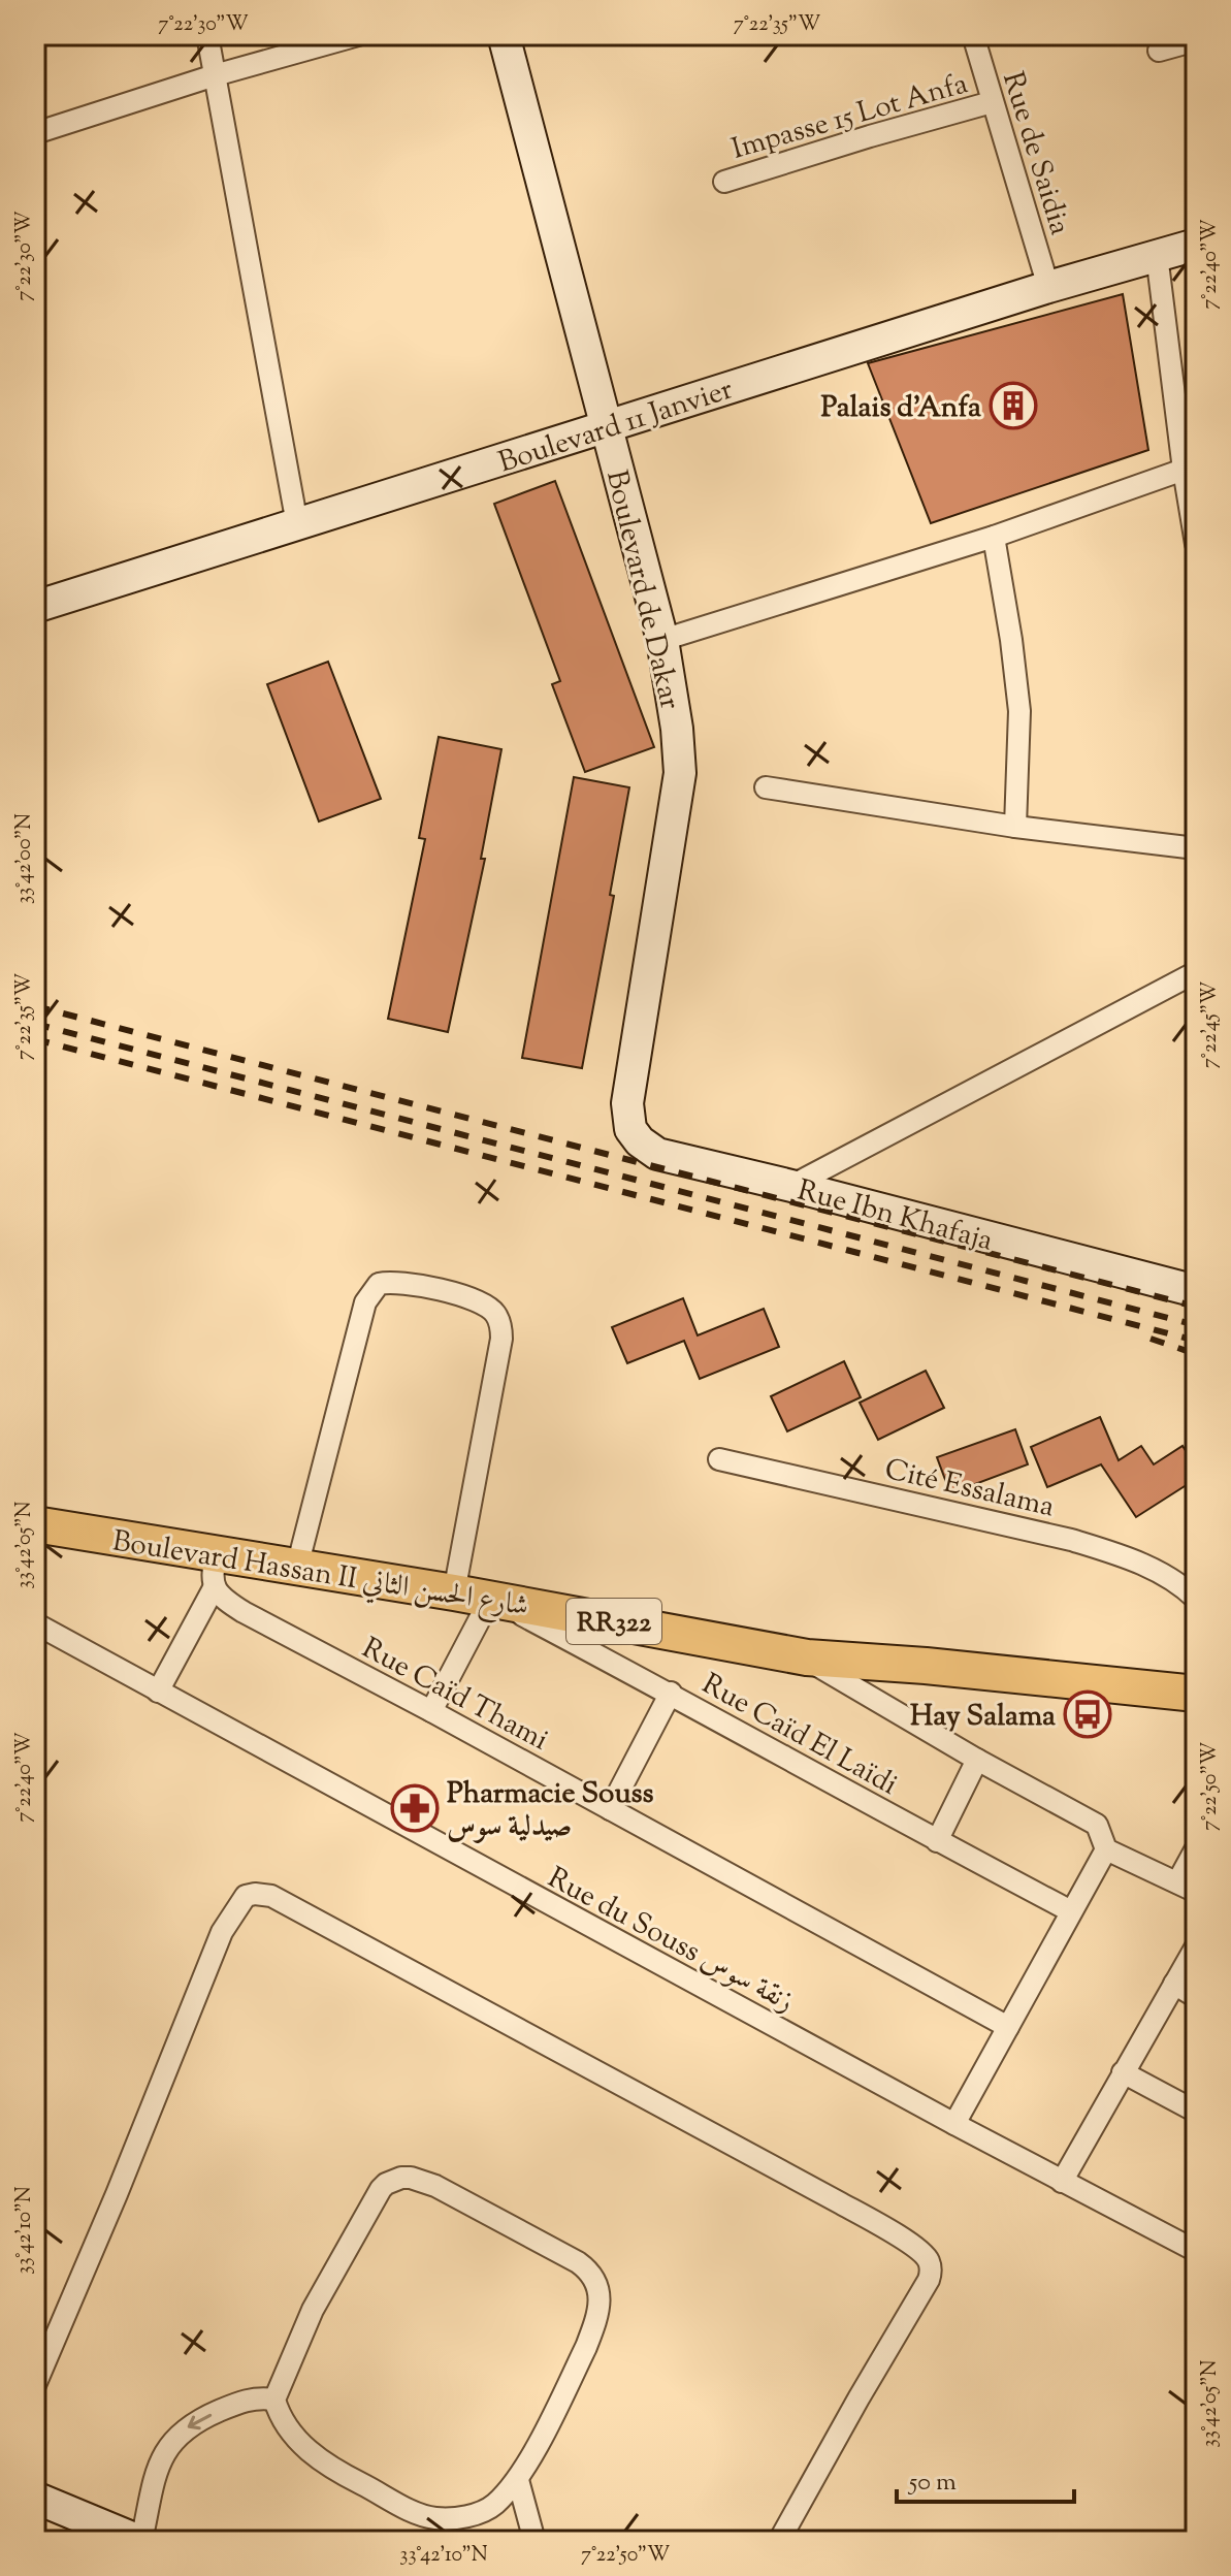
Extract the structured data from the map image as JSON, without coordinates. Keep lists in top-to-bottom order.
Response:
{
  "streets": {
    "main road": ["Boulevard Hassan II شارع الحسن الثاني", "RR322"],
    "street": [
      "Impasse 15 Lot Anfa",
      "Rue de Saidia",
      "Boulevard 11 Janvier",
      "Boulevard de Dakar",
      "Rue Ibn Khafaja",
      "Cité Essalama",
      "Rue Caïd Thami",
      "Rue Caïd El Laïdi",
      "Rue du Souss زنقة سوس"
    ]
  },
  "crossings": [
    ["Impasse 15 Lot Anfa", "Rue de Saidia"],
    ["Rue de Saidia", "Boulevard 11 Janvier"],
    ["Boulevard 11 Janvier", "Boulevard de Dakar"],
    ["Boulevard de Dakar", "Rue Ibn Khafaja"],
    ["Boulevard Hassan II شارع الحسن الثاني", "Rue Caïd Thami"],
    ["Boulevard Hassan II شارع الحسن الثاني", "Rue Caïd El Laïdi"]
  ],
  "places": {
    "building": ["Palais d'Anfa"],
    "bus stop": ["Hay Salama"],
    "pharmacy": ["Pharmacie Souss صيدلية سوس"]
  },
  "scale_bar": "50 m",
  "coordinates": [
    "7°22'30\"W",
    "7°22'35\"W",
    "7°22'40\"W",
    "33°42'00\"N",
    "7°22'45\"W",
    "33°42'05\"N",
    "7°22'50\"W",
    "33°42'10\"N"
  ]
}
